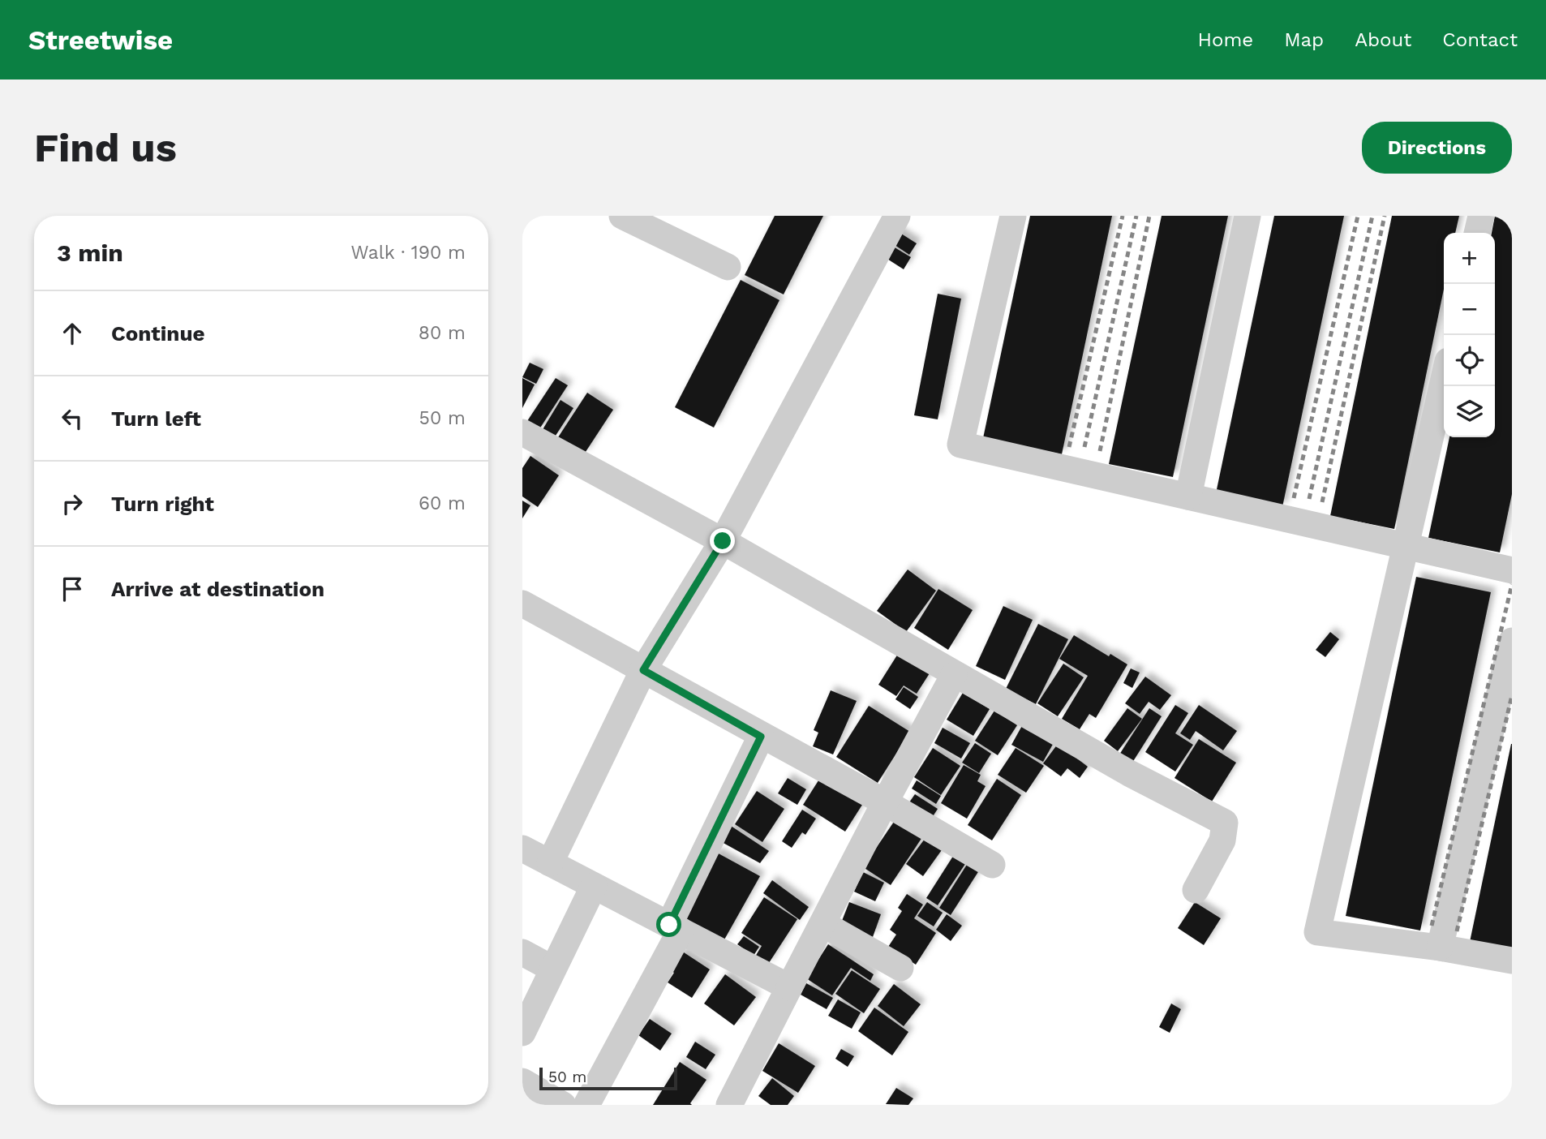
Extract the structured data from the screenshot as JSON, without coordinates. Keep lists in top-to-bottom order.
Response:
{
  "scale_bar": "50 m",
  "page": {
    "header": "Streetwise",
    "nav": [
      "Home",
      "Map",
      "About",
      "Contact"
    ],
    "buttons": "Directions",
    "title": "Find us",
    "heading": ["3 min", "Walk · 190 m"],
    "map_buttons": ["+", "−"],
    "list": [
      ["Continue", "80 m"],
      ["Turn left", "50 m"],
      ["Turn right", "60 m"],
      "Arrive at destination"
    ],
    "scale": "50 m"
  }
}
